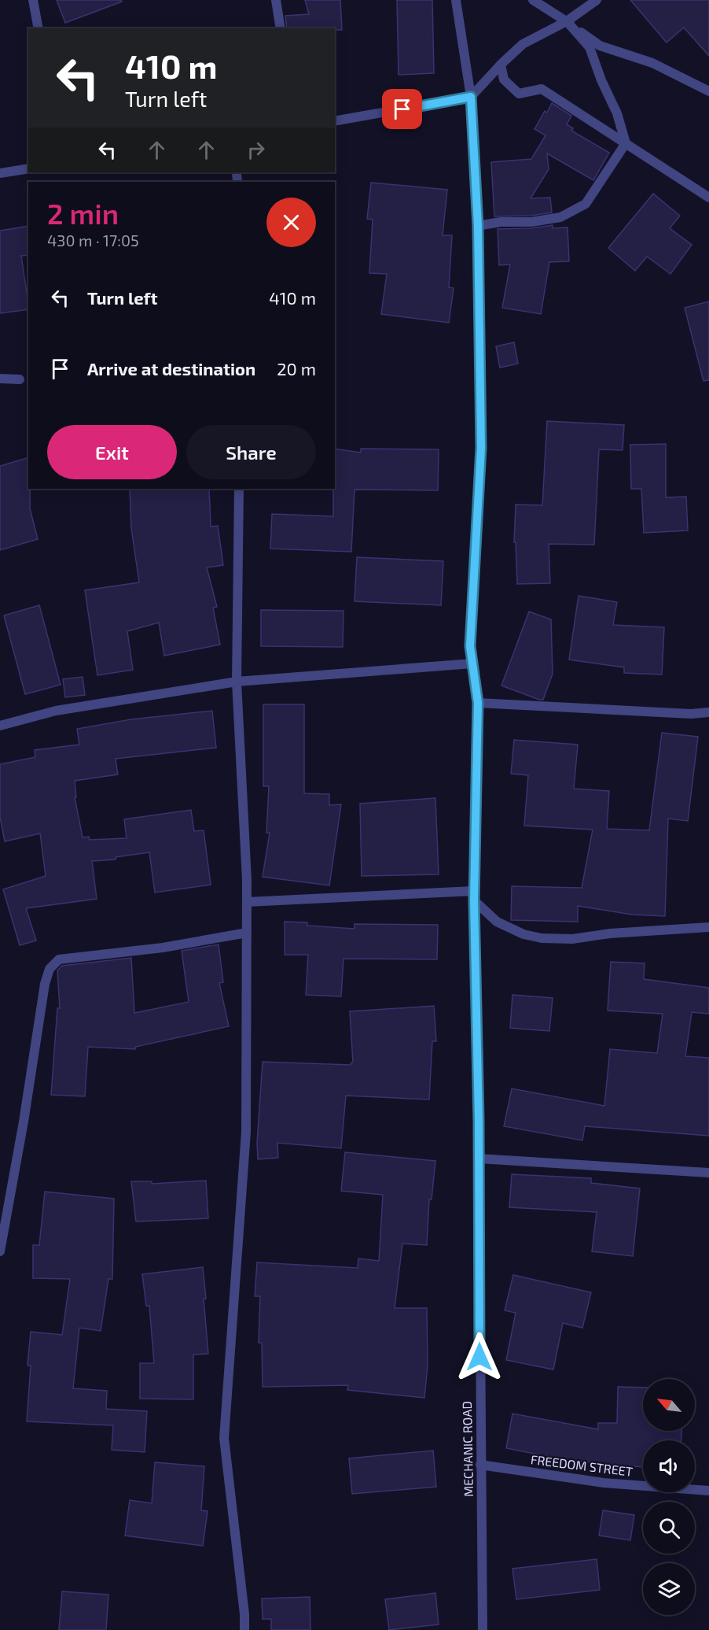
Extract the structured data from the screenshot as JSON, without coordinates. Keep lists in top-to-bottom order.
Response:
{
  "streets": {
    "street": ["MECHANIC ROAD", "FREEDOM STREET"]
  },
  "crossings": [
    ["MECHANIC ROAD", "FREEDOM STREET"]
  ],
  "north": "top left",
  "page": {
    "turn": ["410 m", "Turn left"],
    "heading": ["2 min", "430 m · 17:05"],
    "list": [
      {
        "name": "Turn left",
        "value": "410 m"
      },
      {
        "name": "Arrive at destination",
        "value": "20 m"
      }
    ],
    "buttons": ["Exit", "Share"]
  }
}
